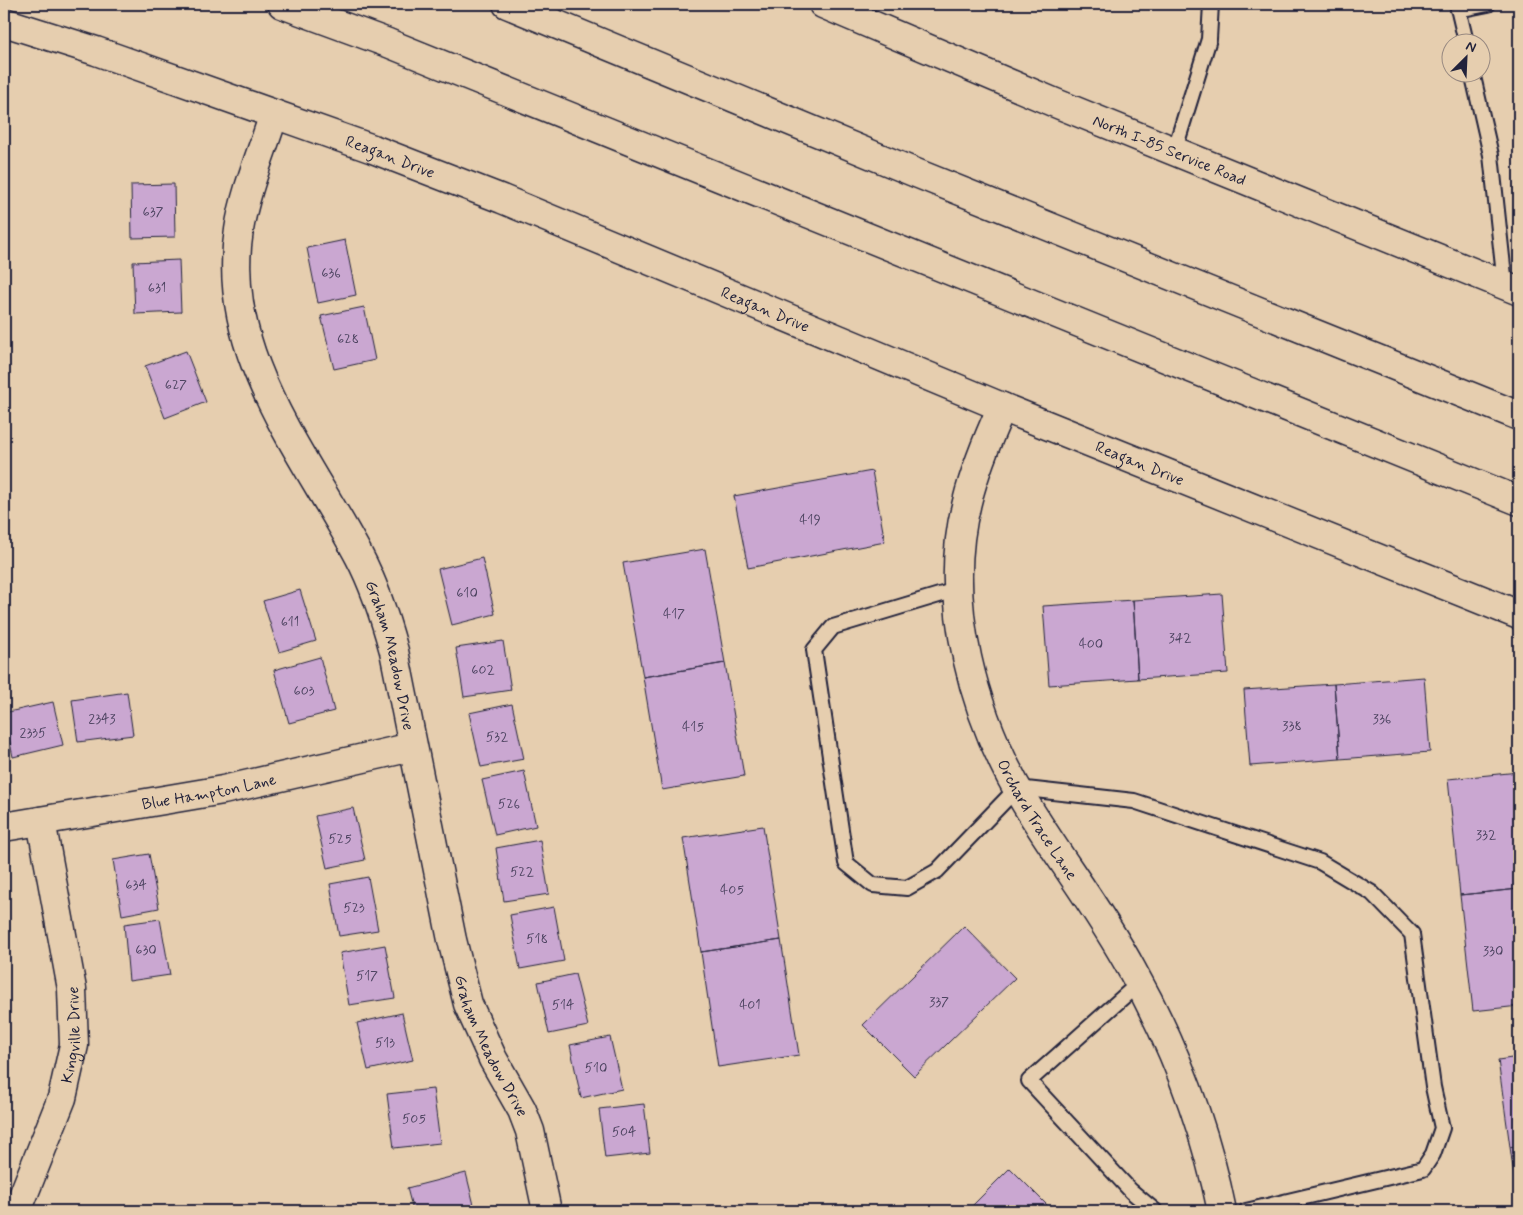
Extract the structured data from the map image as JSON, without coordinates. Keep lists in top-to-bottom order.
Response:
{
  "streets": {
    "main road": [
      "North I-85 Service Road",
      "Reagan Drive",
      "Graham Meadow Drive",
      "Blue Hampton Lane",
      "Orchard Trace Lane",
      "Kingville Drive"
    ]
  },
  "crossings": [
    ["Reagan Drive", "Graham Meadow Drive"],
    ["Reagan Drive", "Orchard Trace Lane"],
    ["Graham Meadow Drive", "Blue Hampton Lane"],
    ["Blue Hampton Lane", "Kingville Drive"]
  ],
  "house_numbers": [
    "637",
    "636",
    "631",
    "628",
    "627",
    "419",
    "610",
    "417",
    "611",
    "342",
    "400",
    "602",
    "603",
    "2343",
    "336",
    "338",
    "415",
    "2335",
    "532",
    "526",
    "332",
    "525",
    "522",
    "634",
    "405",
    "523",
    "518",
    "630",
    "330",
    "517",
    "337",
    "514",
    "401",
    "513",
    "510",
    "505",
    "504"
  ],
  "north": "top right"
}
